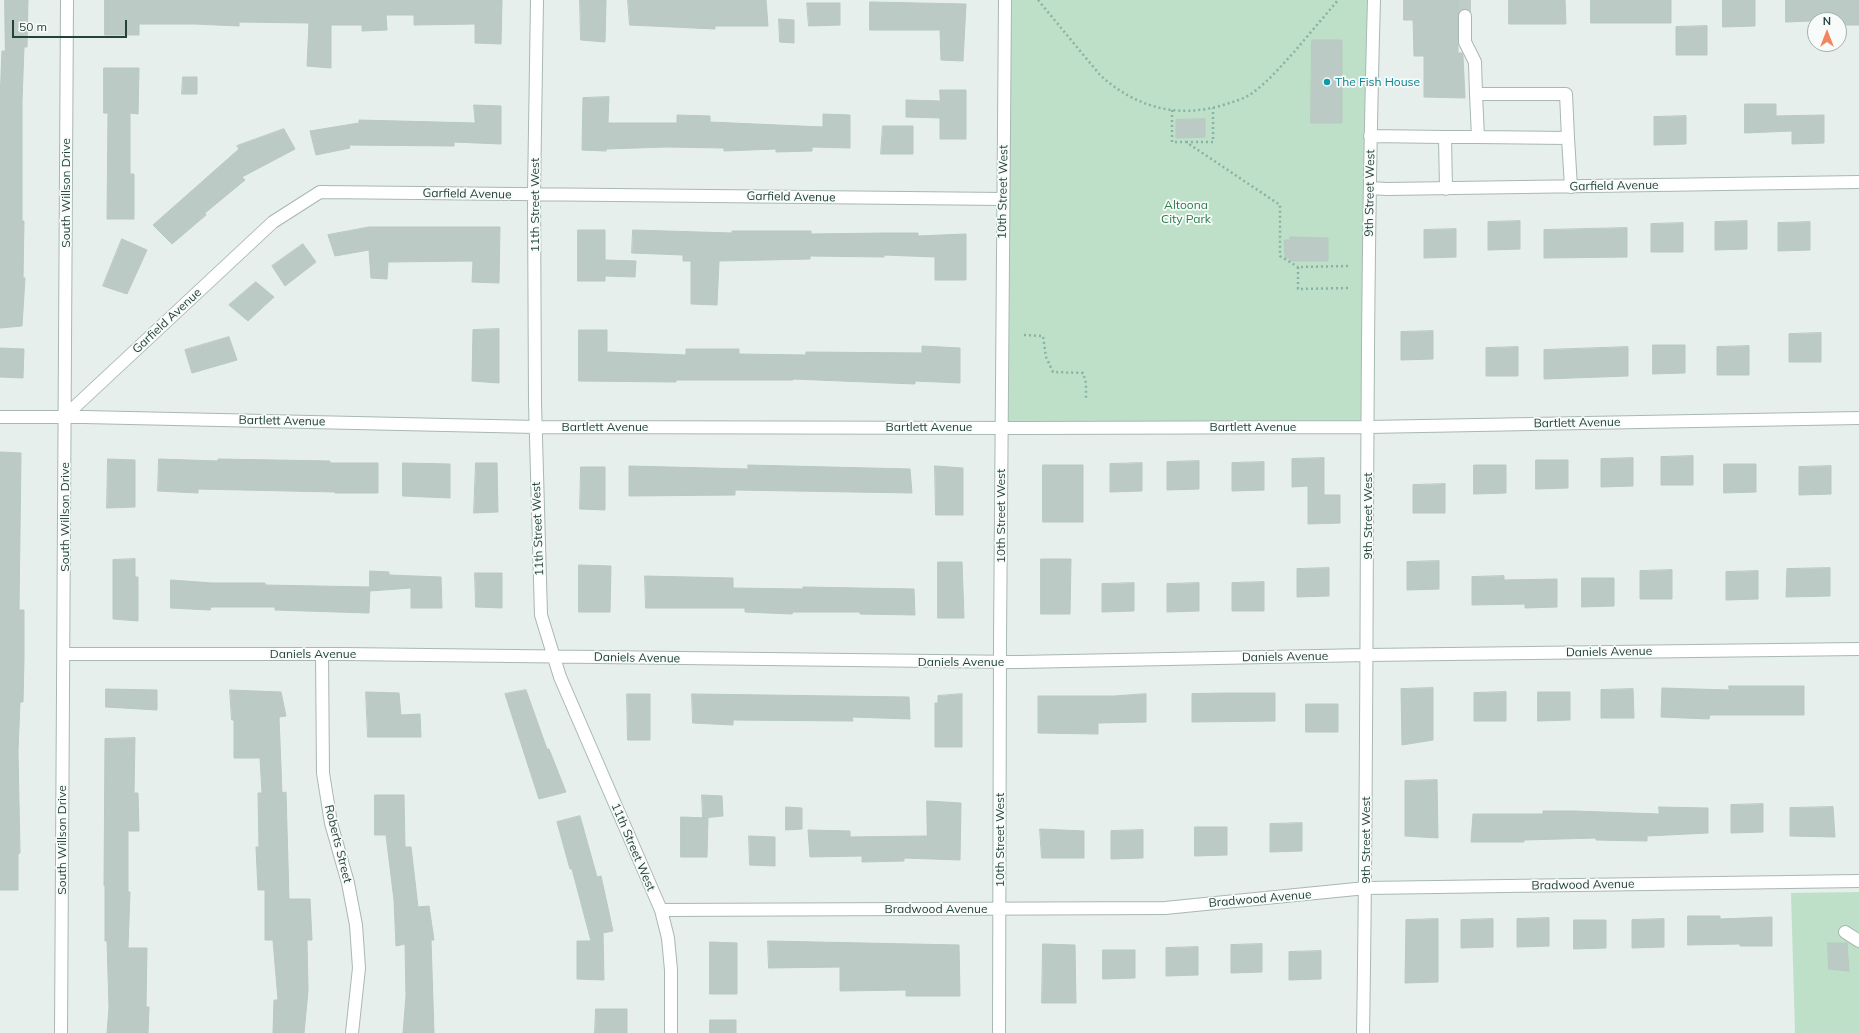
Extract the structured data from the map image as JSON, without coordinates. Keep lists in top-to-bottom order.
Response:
{
  "streets": {
    "street": [
      "Garfield Avenue",
      "10th Street West",
      "South Willson Drive",
      "9th Street West",
      "11th Street West",
      "Bartlett Avenue",
      "Daniels Avenue",
      "Roberts Street",
      "Bradwood Avenue"
    ]
  },
  "crossings": [
    ["Garfield Avenue", "10th Street West"],
    ["Garfield Avenue", "South Willson Drive"],
    ["Garfield Avenue", "9th Street West"],
    ["Garfield Avenue", "11th Street West"],
    ["Garfield Avenue", "Bartlett Avenue"],
    ["10th Street West", "Bartlett Avenue"],
    ["10th Street West", "Daniels Avenue"],
    ["10th Street West", "Bradwood Avenue"],
    ["South Willson Drive", "Bartlett Avenue"],
    ["South Willson Drive", "Daniels Avenue"],
    ["9th Street West", "Bartlett Avenue"],
    ["9th Street West", "Daniels Avenue"],
    ["9th Street West", "Bradwood Avenue"],
    ["11th Street West", "Bartlett Avenue"],
    ["11th Street West", "Daniels Avenue"],
    ["11th Street West", "Bradwood Avenue"],
    ["Daniels Avenue", "Roberts Street"]
  ],
  "parks": ["Altoona City Park"],
  "places": ["The Fish House"],
  "scale_bar": "50 m",
  "north": "top"
}
